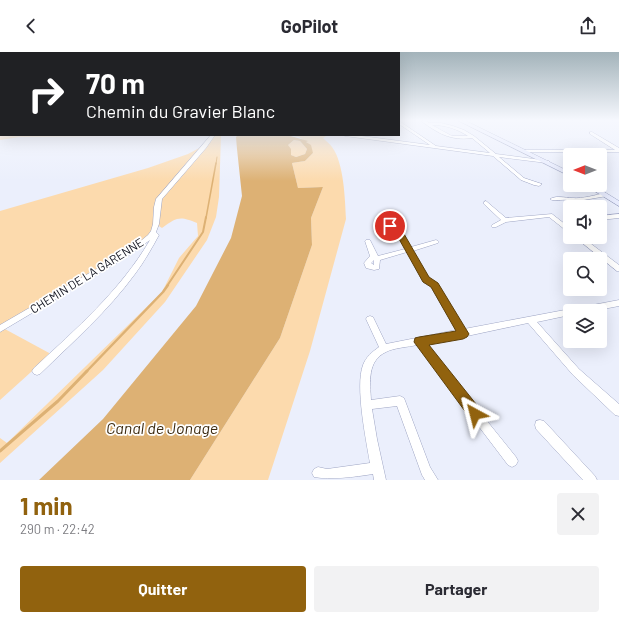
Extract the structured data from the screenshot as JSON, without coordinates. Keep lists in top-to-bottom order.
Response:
{
  "streets": {
    "street": ["CHEMIN DE LA GARENNE"]
  },
  "water": ["Canal de Jonage"],
  "north": "left",
  "page": {
    "header": "GoPilot",
    "turn": ["70 m", "Chemin du Gravier Blanc"],
    "heading": ["1 min", "290 m · 22:42"],
    "buttons": ["Quitter", "Partager"]
  }
}
